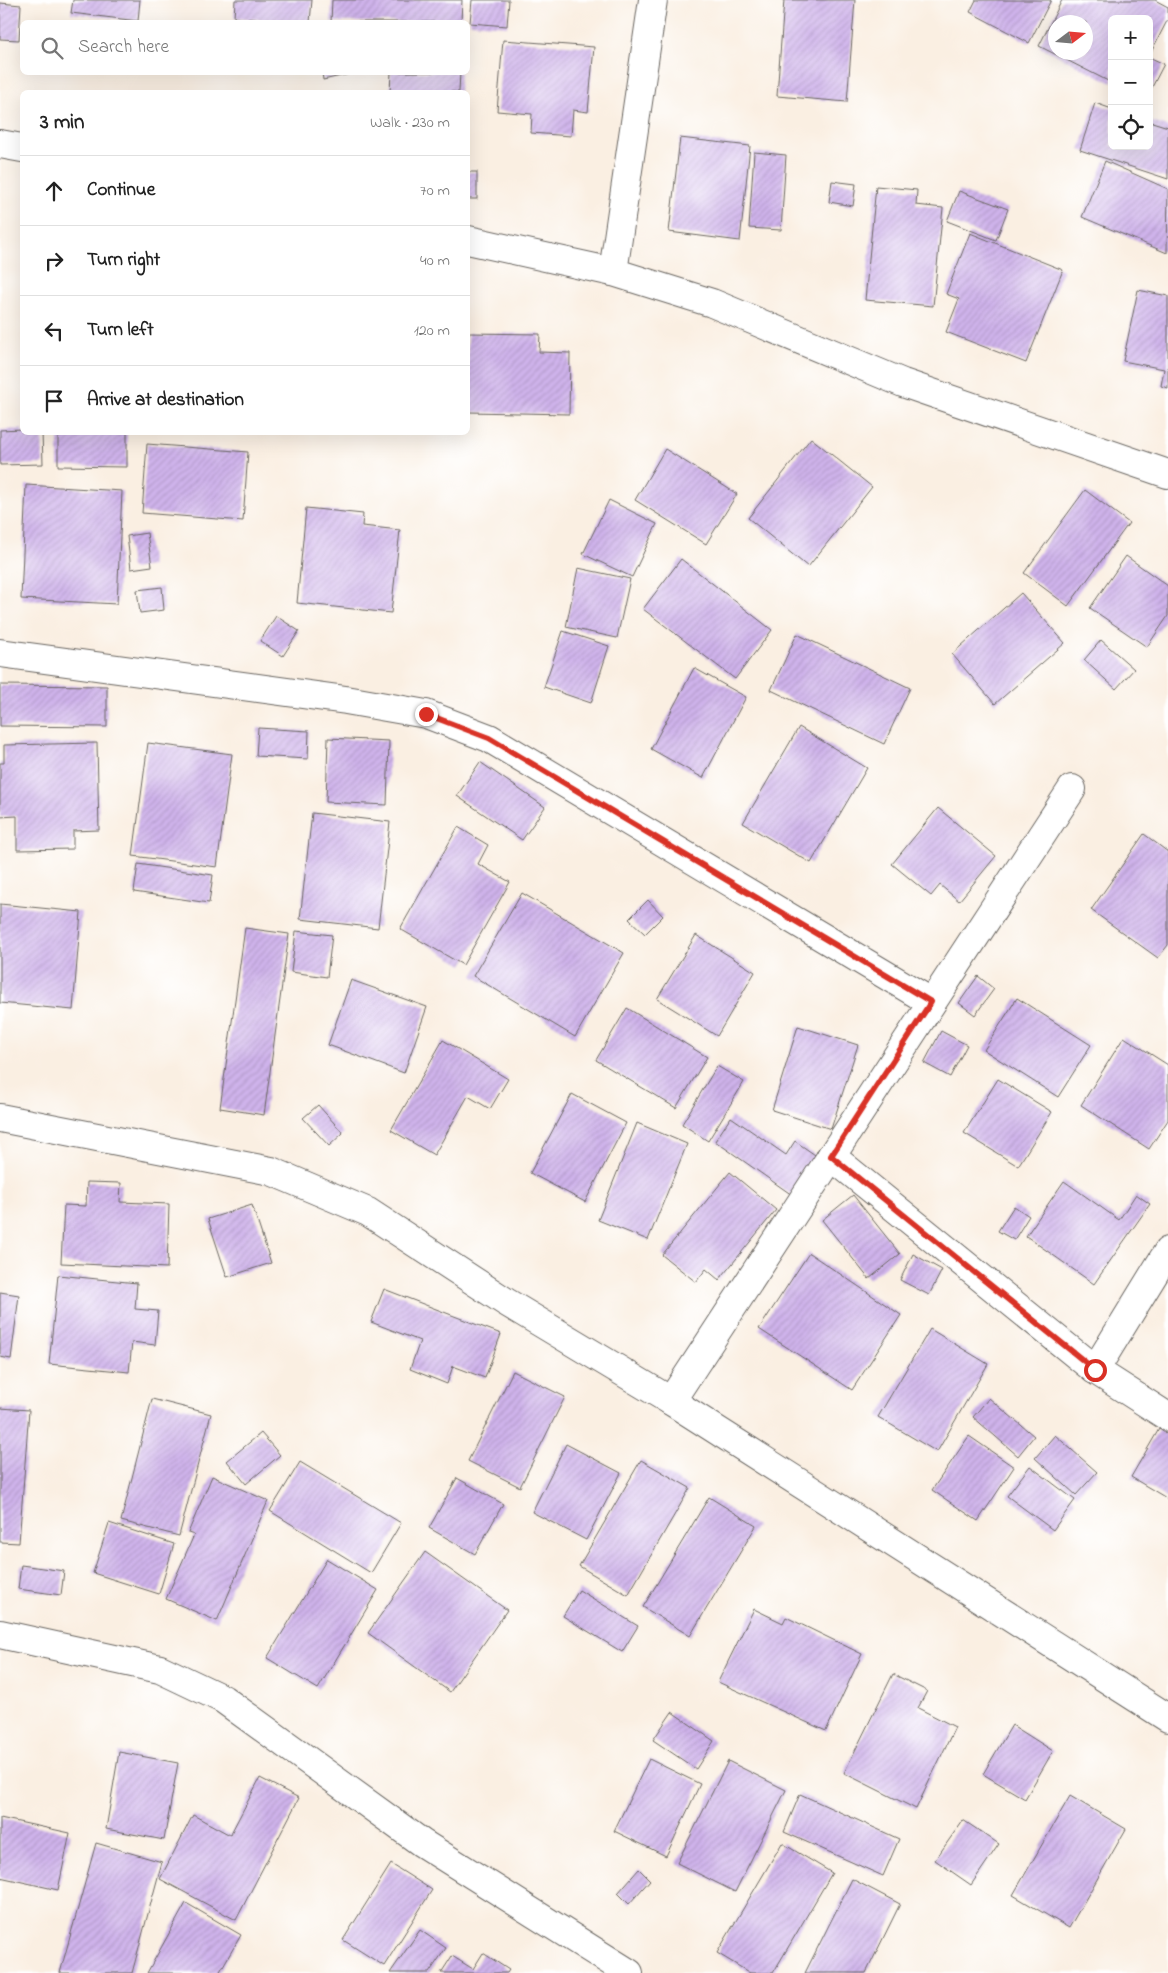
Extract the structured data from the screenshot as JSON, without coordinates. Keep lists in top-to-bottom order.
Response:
{
  "north": "right",
  "page": {
    "map_buttons": ["+", "−"],
    "search": "Search here",
    "heading": ["3 min", "Walk · 230 m"],
    "list": [
      ["Continue", "70 m"],
      ["Turn right", "40 m"],
      ["Turn left", "120 m"],
      "Arrive at destination"
    ]
  }
}
